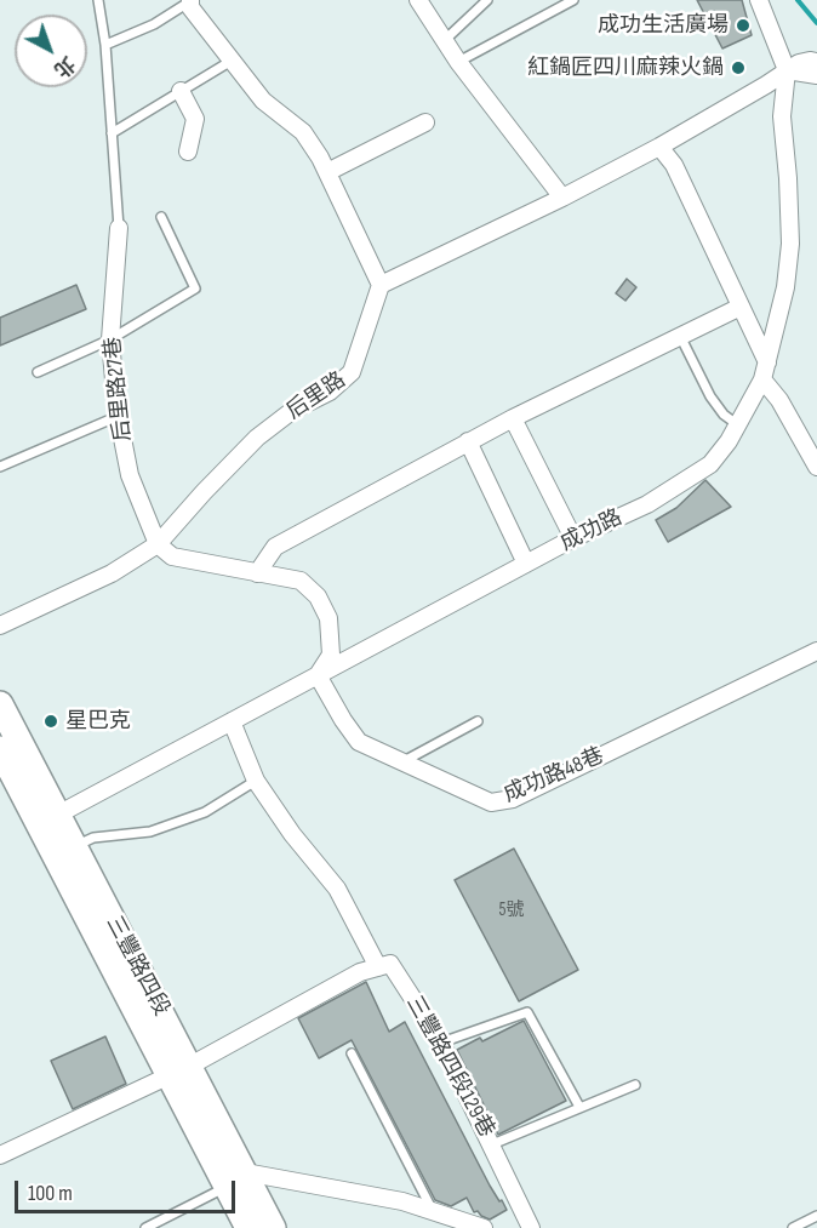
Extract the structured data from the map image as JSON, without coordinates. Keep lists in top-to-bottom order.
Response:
{
  "streets": {
    "main road": ["三豐路四段"],
    "street": [
      "后里路27巷",
      "后里路",
      "成功路",
      "成功路48巷",
      "三豐路四段129巷"
    ]
  },
  "crossings": [
    ["后里路27巷", "后里路"],
    ["成功路", "成功路48巷"],
    ["成功路", "三豐路四段"],
    ["成功路", "三豐路四段129巷"]
  ],
  "places": ["成功生活廣場", "紅鍋匠四川麻辣火鍋", "星巴克"],
  "house_numbers": ["5號"],
  "scale_bar": "100 m",
  "north": "bottom right"
}
